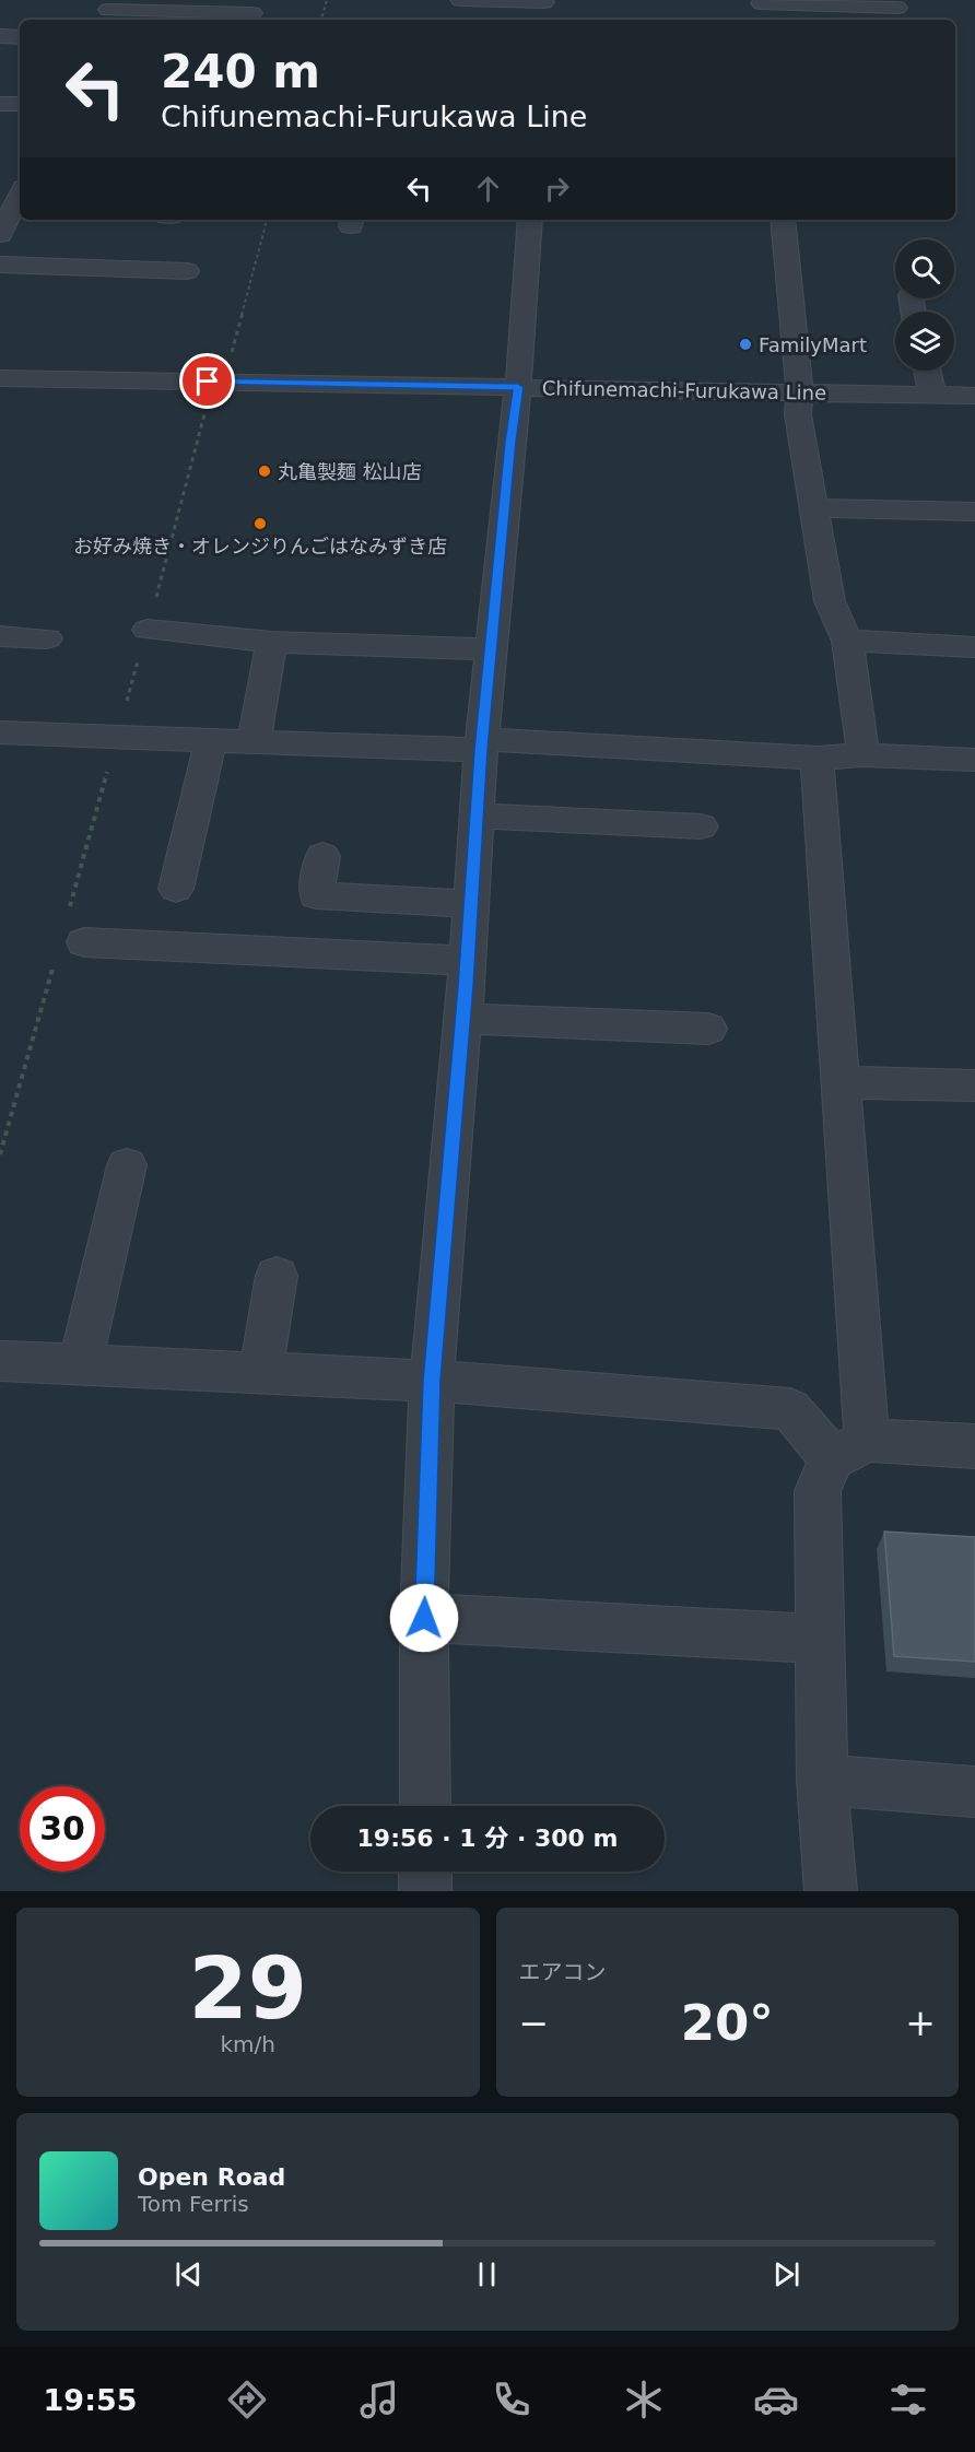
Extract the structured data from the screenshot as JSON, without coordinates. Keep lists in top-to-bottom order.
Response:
{
  "streets": {
    "street": ["Chifunemachi-Furukawa Line"]
  },
  "places": ["FamilyMart", "丸亀製麺 松山店", "お好み焼き・オレンジりんごはなみずき店"],
  "page": {
    "turn": ["240 m", "Chifunemachi-Furukawa Line"],
    "limit": "30",
    "trip": "19:56 · 1 分 · 300 m",
    "tile": [
      ["29", "km/h"],
      "エアコン"
    ],
    "heat": ["−", "20°", "+"],
    "song": ["Open Road", "Tom Ferris"],
    "tabs": "19:55"
  }
}
